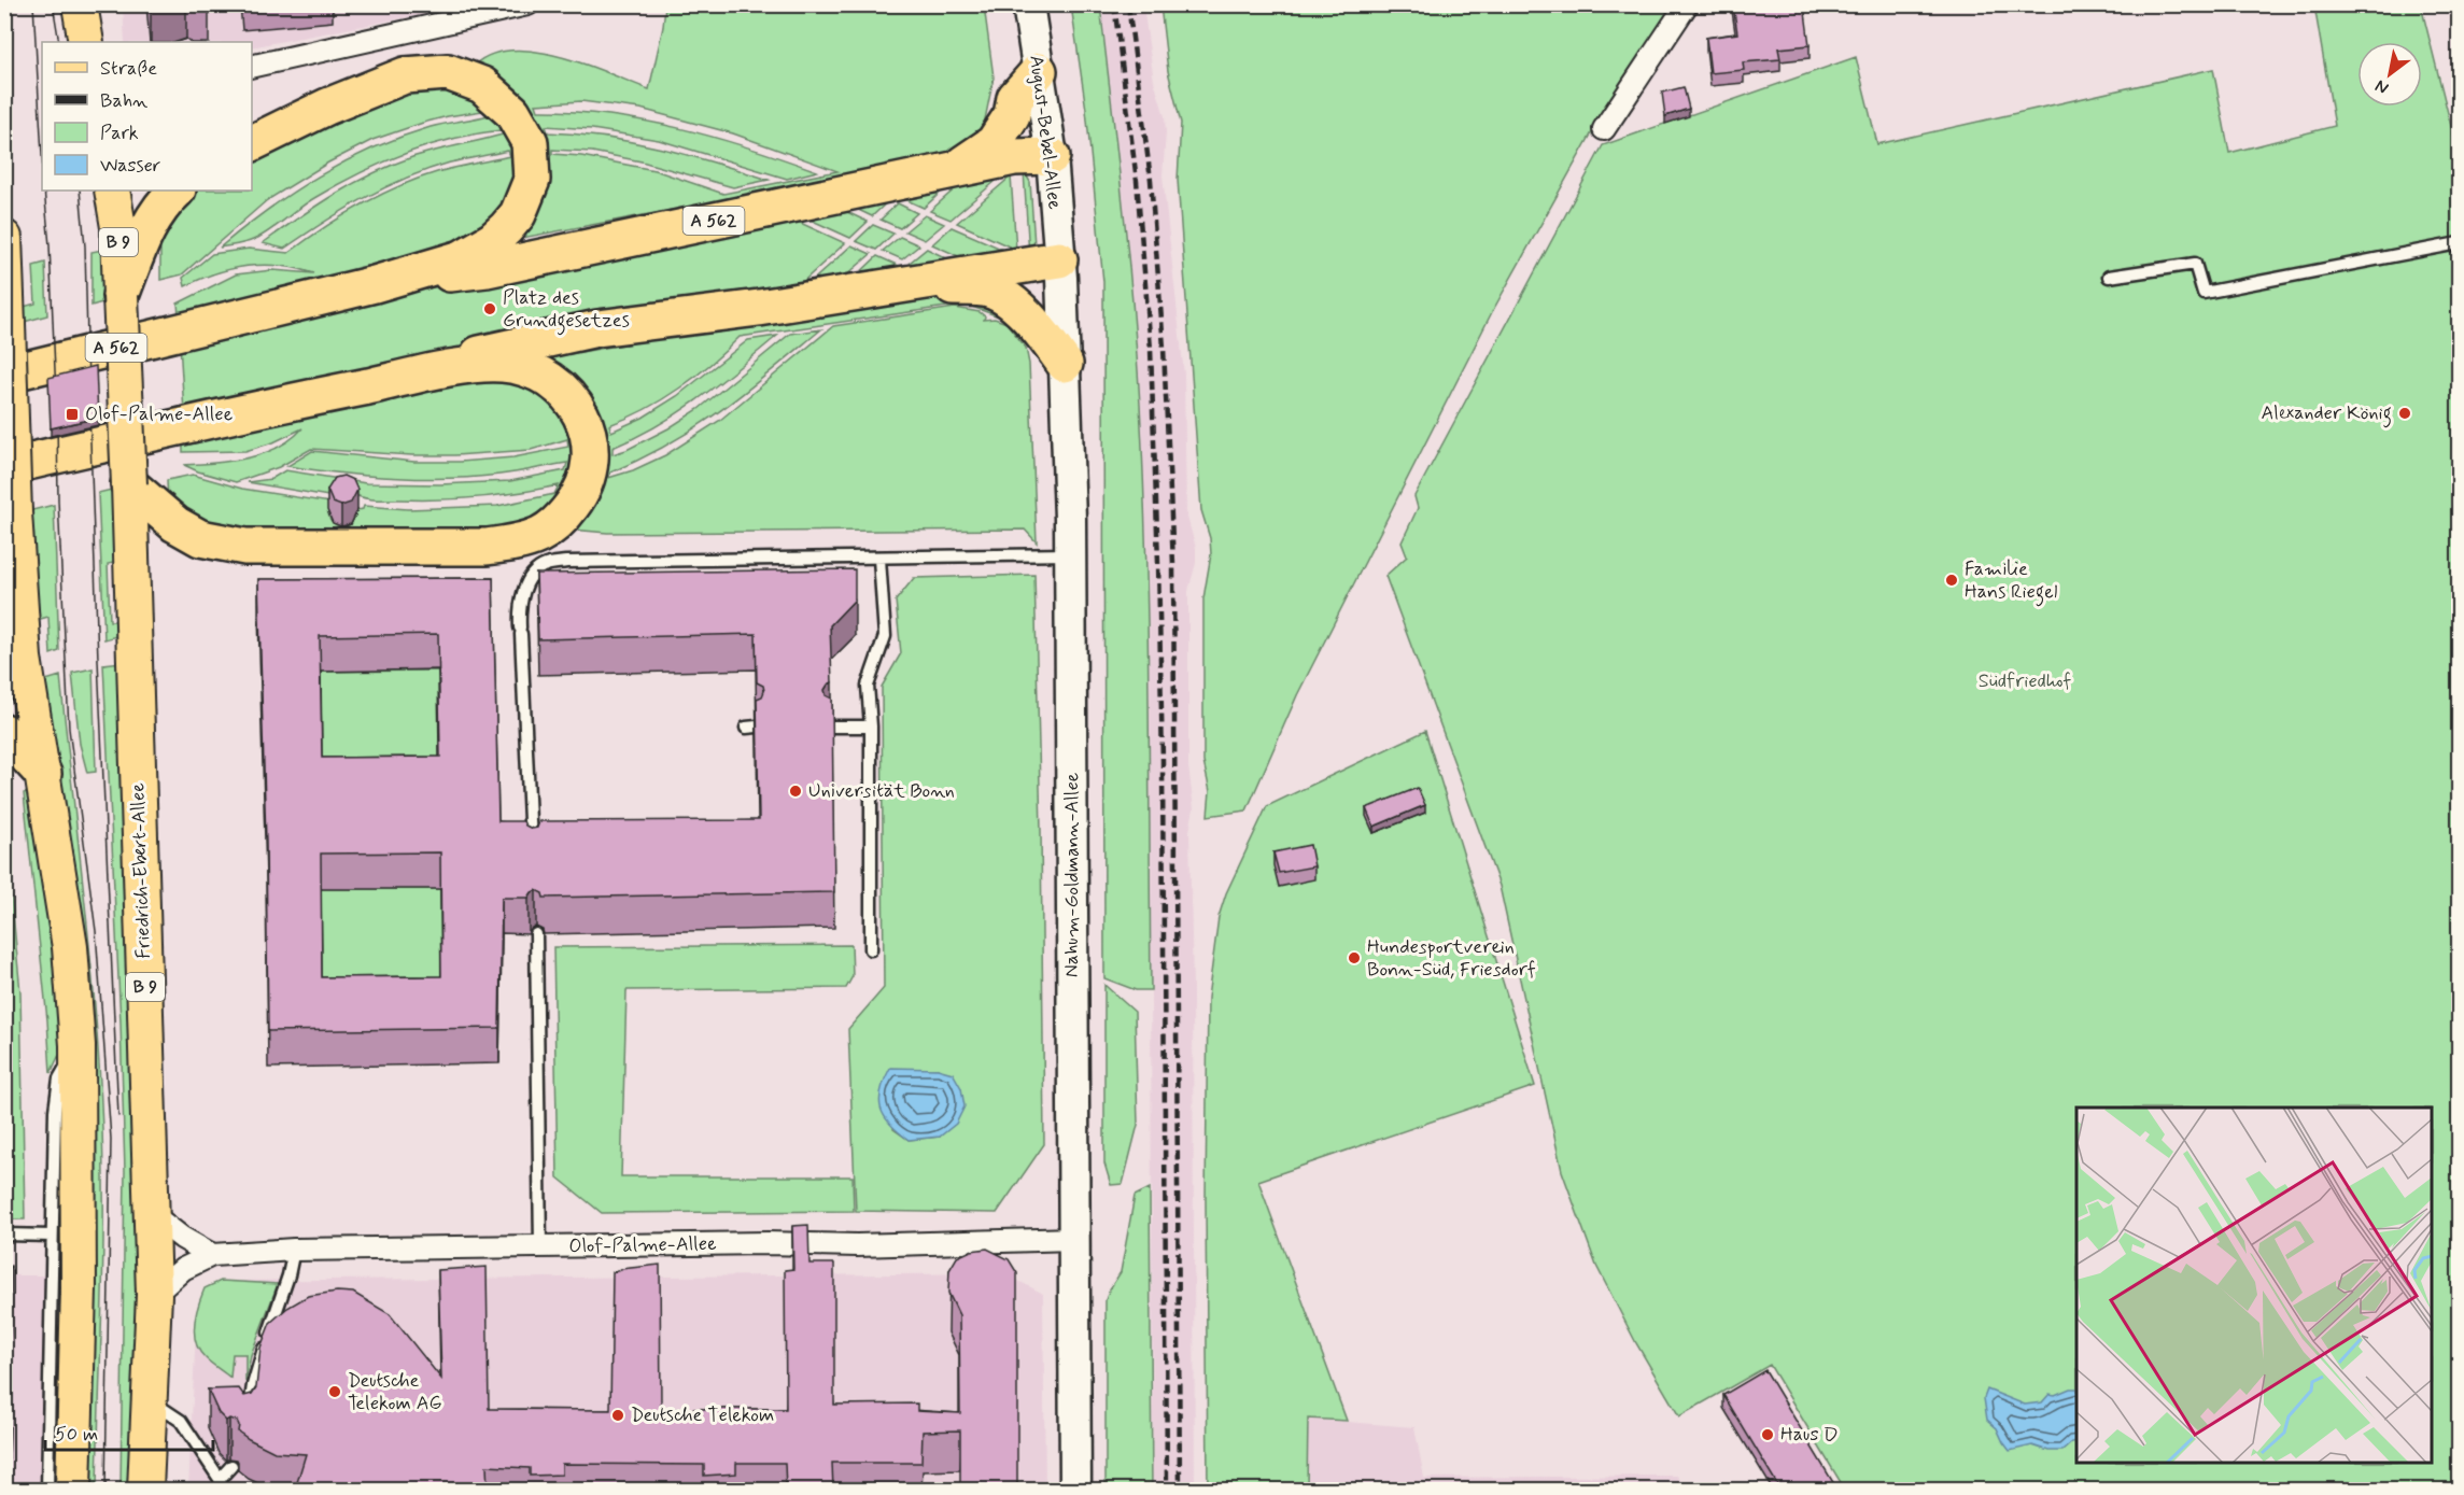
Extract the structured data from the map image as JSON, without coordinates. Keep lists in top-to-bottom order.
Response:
{
  "streets": {
    "highway": ["A 562"],
    "main road": [
      "August-Bebel-Allee",
      "B 9",
      "Friedrich-Ebert-Allee",
      "Nahum-Goldmann-Allee"
    ],
    "street": ["Olof-Palme-Allee"]
  },
  "crossings": [
    ["August-Bebel-Allee", "A 562"],
    ["August-Bebel-Allee", "Nahum-Goldmann-Allee"],
    ["B 9", "Friedrich-Ebert-Allee"],
    ["Friedrich-Ebert-Allee", "Olof-Palme-Allee"],
    ["Nahum-Goldmann-Allee", "Olof-Palme-Allee"]
  ],
  "parks": ["Südfriedhof"],
  "places": {
    "other": [
      "Platz des Grundgesetzes",
      "Alexander König",
      "Familie Hans Riegel",
      "Universität Bonn",
      "Hundesportverein Bonn-Süd, Friesdorf",
      "Deutsche Telekom AG",
      "Deutsche Telekom",
      "Haus D"
    ],
    "transit": ["Olof-Palme-Allee"]
  },
  "legend": [
    "Straße",
    "Bahn",
    "Park",
    "Wasser"
  ],
  "scale_bar": "50 m",
  "north": "bottom left"
}
